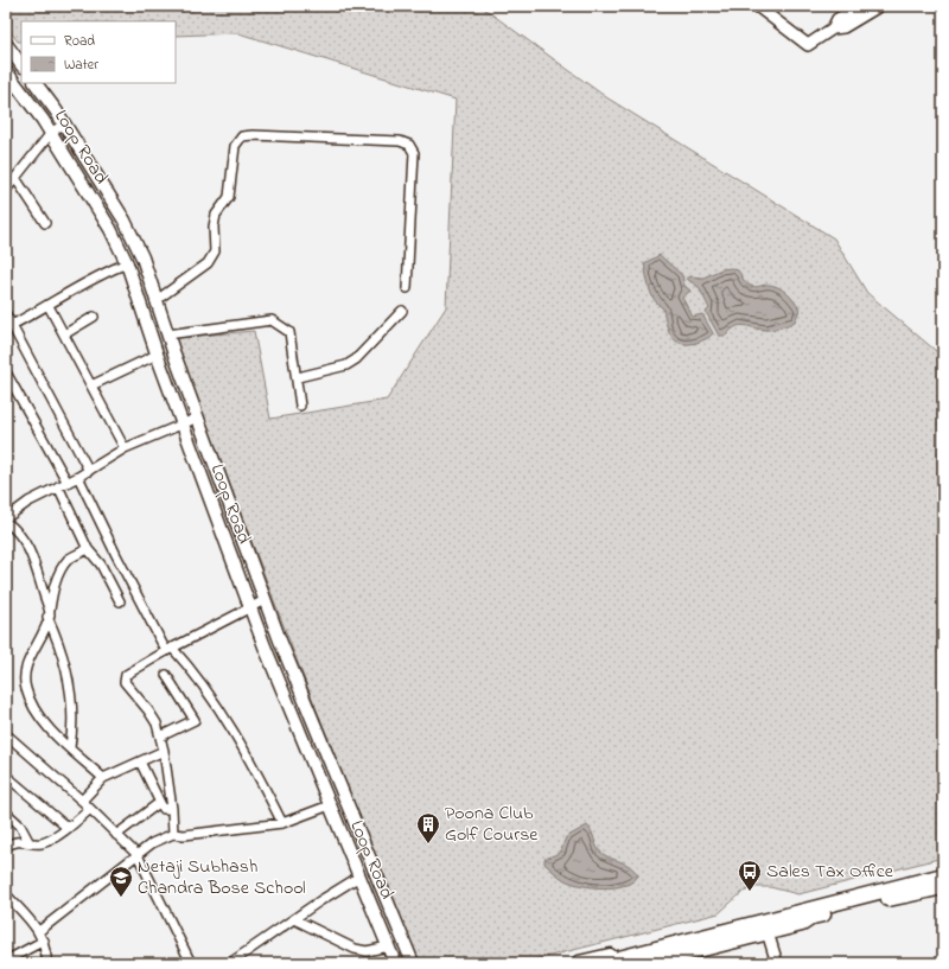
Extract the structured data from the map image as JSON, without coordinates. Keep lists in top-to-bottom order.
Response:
{
  "streets": {
    "main road": ["Loop Road"]
  },
  "places": {
    "building": ["Poona Club Golf Course"],
    "bus stop": ["Sales Tax Office"],
    "school or university": ["Netaji Subhash Chandra Bose School"]
  },
  "legend": ["Road", "Water"]
}
